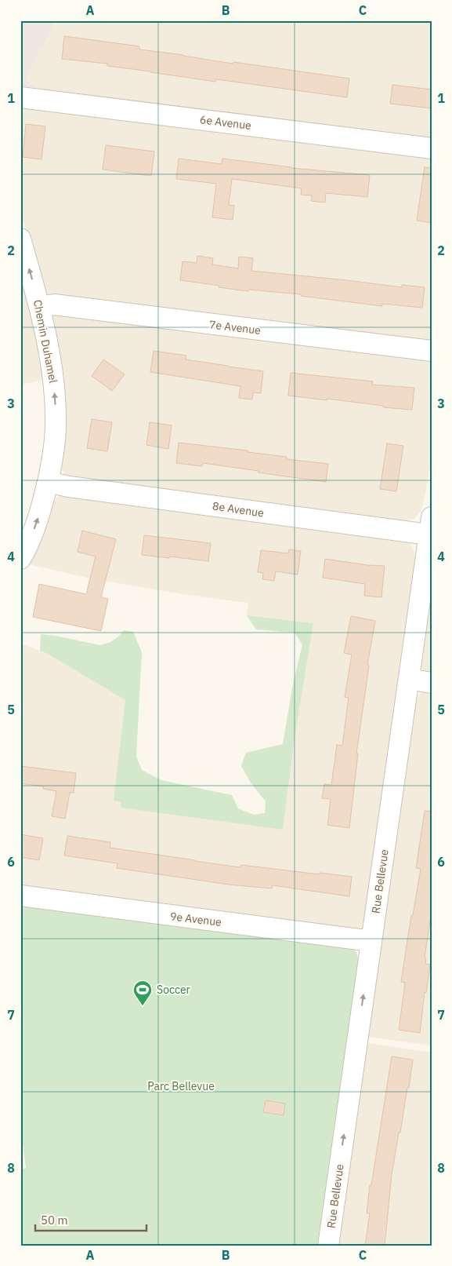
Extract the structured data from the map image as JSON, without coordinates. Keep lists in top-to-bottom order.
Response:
{
  "streets": {
    "street": [
      "6e Avenue",
      "7e Avenue",
      "Chemin Duhamel",
      "8e Avenue",
      "Rue Bellevue",
      "9e Avenue"
    ]
  },
  "crossings": [
    ["7e Avenue", "Chemin Duhamel"],
    ["Chemin Duhamel", "8e Avenue"],
    ["8e Avenue", "Rue Bellevue"],
    ["Rue Bellevue", "9e Avenue"]
  ],
  "one_way": ["Chemin Duhamel", "Rue Bellevue"],
  "parks": ["Parc Bellevue"],
  "places": {
    "sports": ["Soccer"]
  },
  "scale_bar": "50 m",
  "grid": {
    "columns": ["A", "B", "C"],
    "rows": [
      "1",
      "2",
      "3",
      "4",
      "5",
      "6",
      "7",
      "8"
    ]
  }
}
